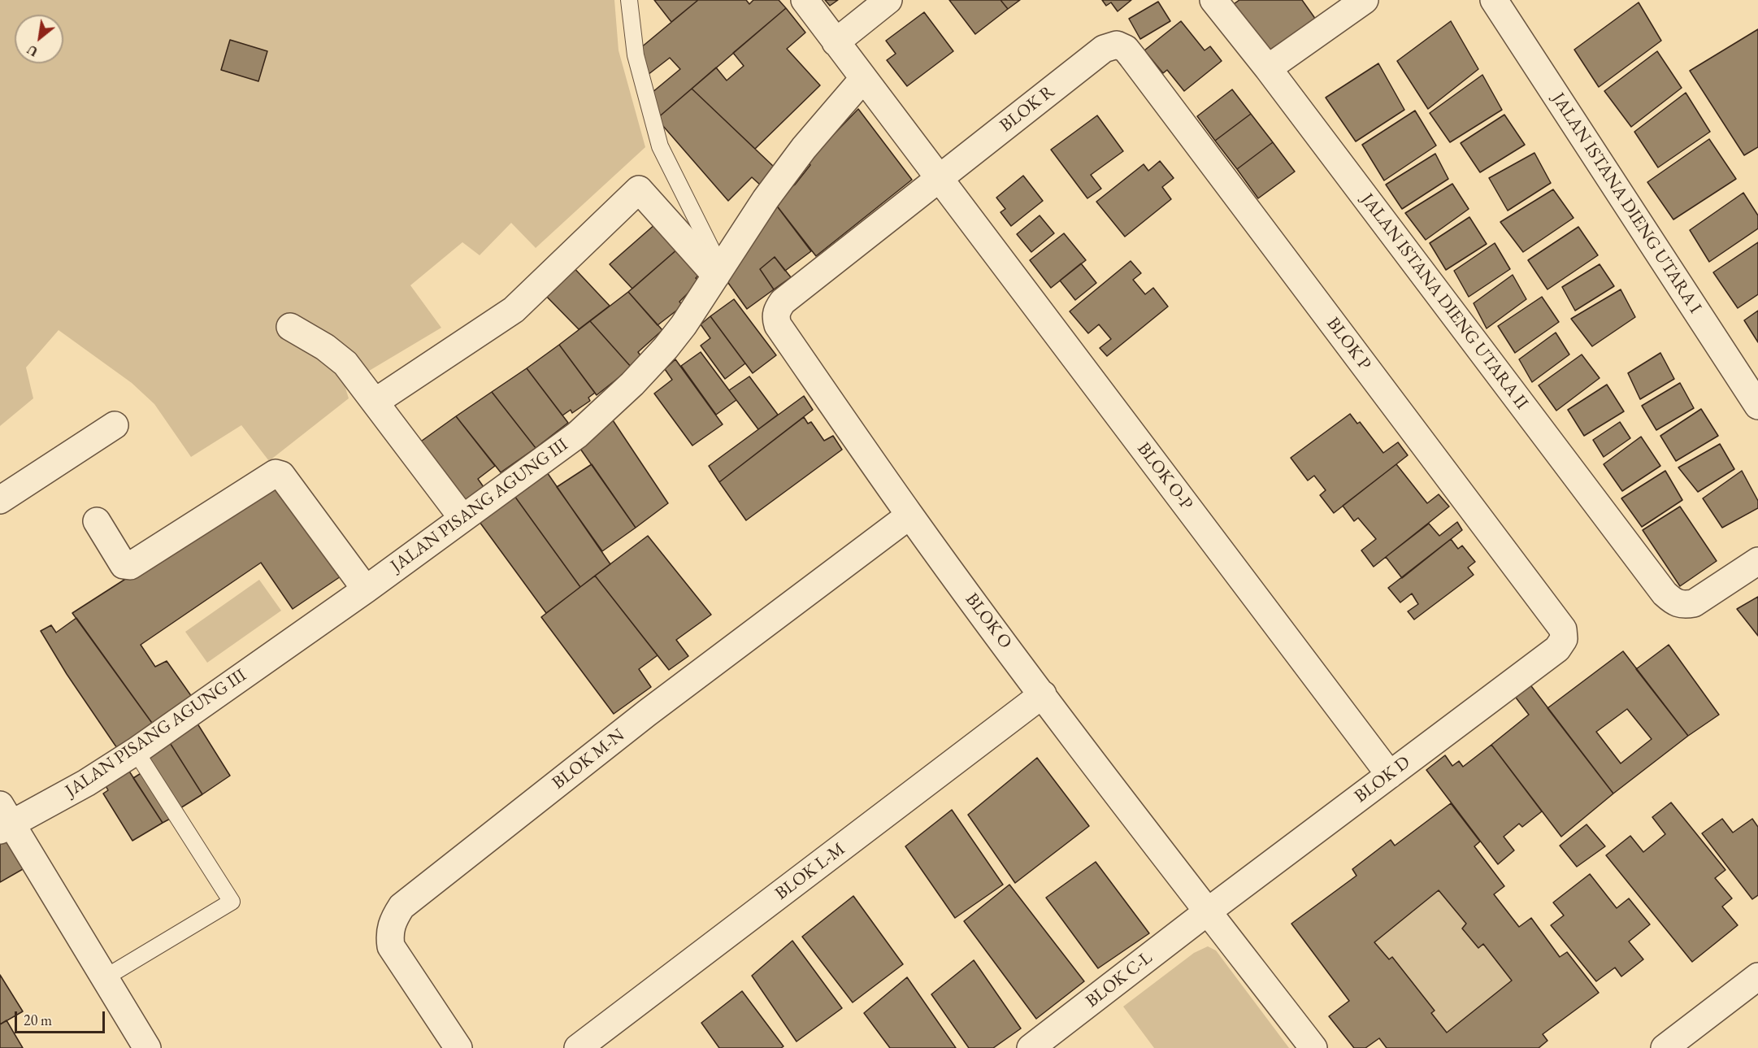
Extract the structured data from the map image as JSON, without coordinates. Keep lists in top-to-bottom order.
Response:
{
  "streets": {
    "street": [
      "BLOK R",
      "JALAN ISTANA DIENG UTARA I",
      "JALAN ISTANA DIENG UTARA II",
      "BLOK P",
      "BLOK O-P",
      "JALAN PISANG AGUNG III",
      "BLOK O",
      "BLOK M-N",
      "BLOK D",
      "BLOK L-M",
      "BLOK C-L"
    ]
  },
  "crossings": [
    ["BLOK R", "BLOK P"],
    ["BLOK R", "BLOK O-P"],
    ["BLOK R", "BLOK O"],
    ["BLOK P", "BLOK D"],
    ["BLOK O-P", "JALAN PISANG AGUNG III"],
    ["BLOK O-P", "BLOK D"],
    ["BLOK O", "BLOK M-N"],
    ["BLOK O", "BLOK D"],
    ["BLOK O", "BLOK L-M"],
    ["BLOK O", "BLOK C-L"],
    ["BLOK D", "BLOK C-L"]
  ],
  "scale_bar": "20 m",
  "north": "bottom left"
}
